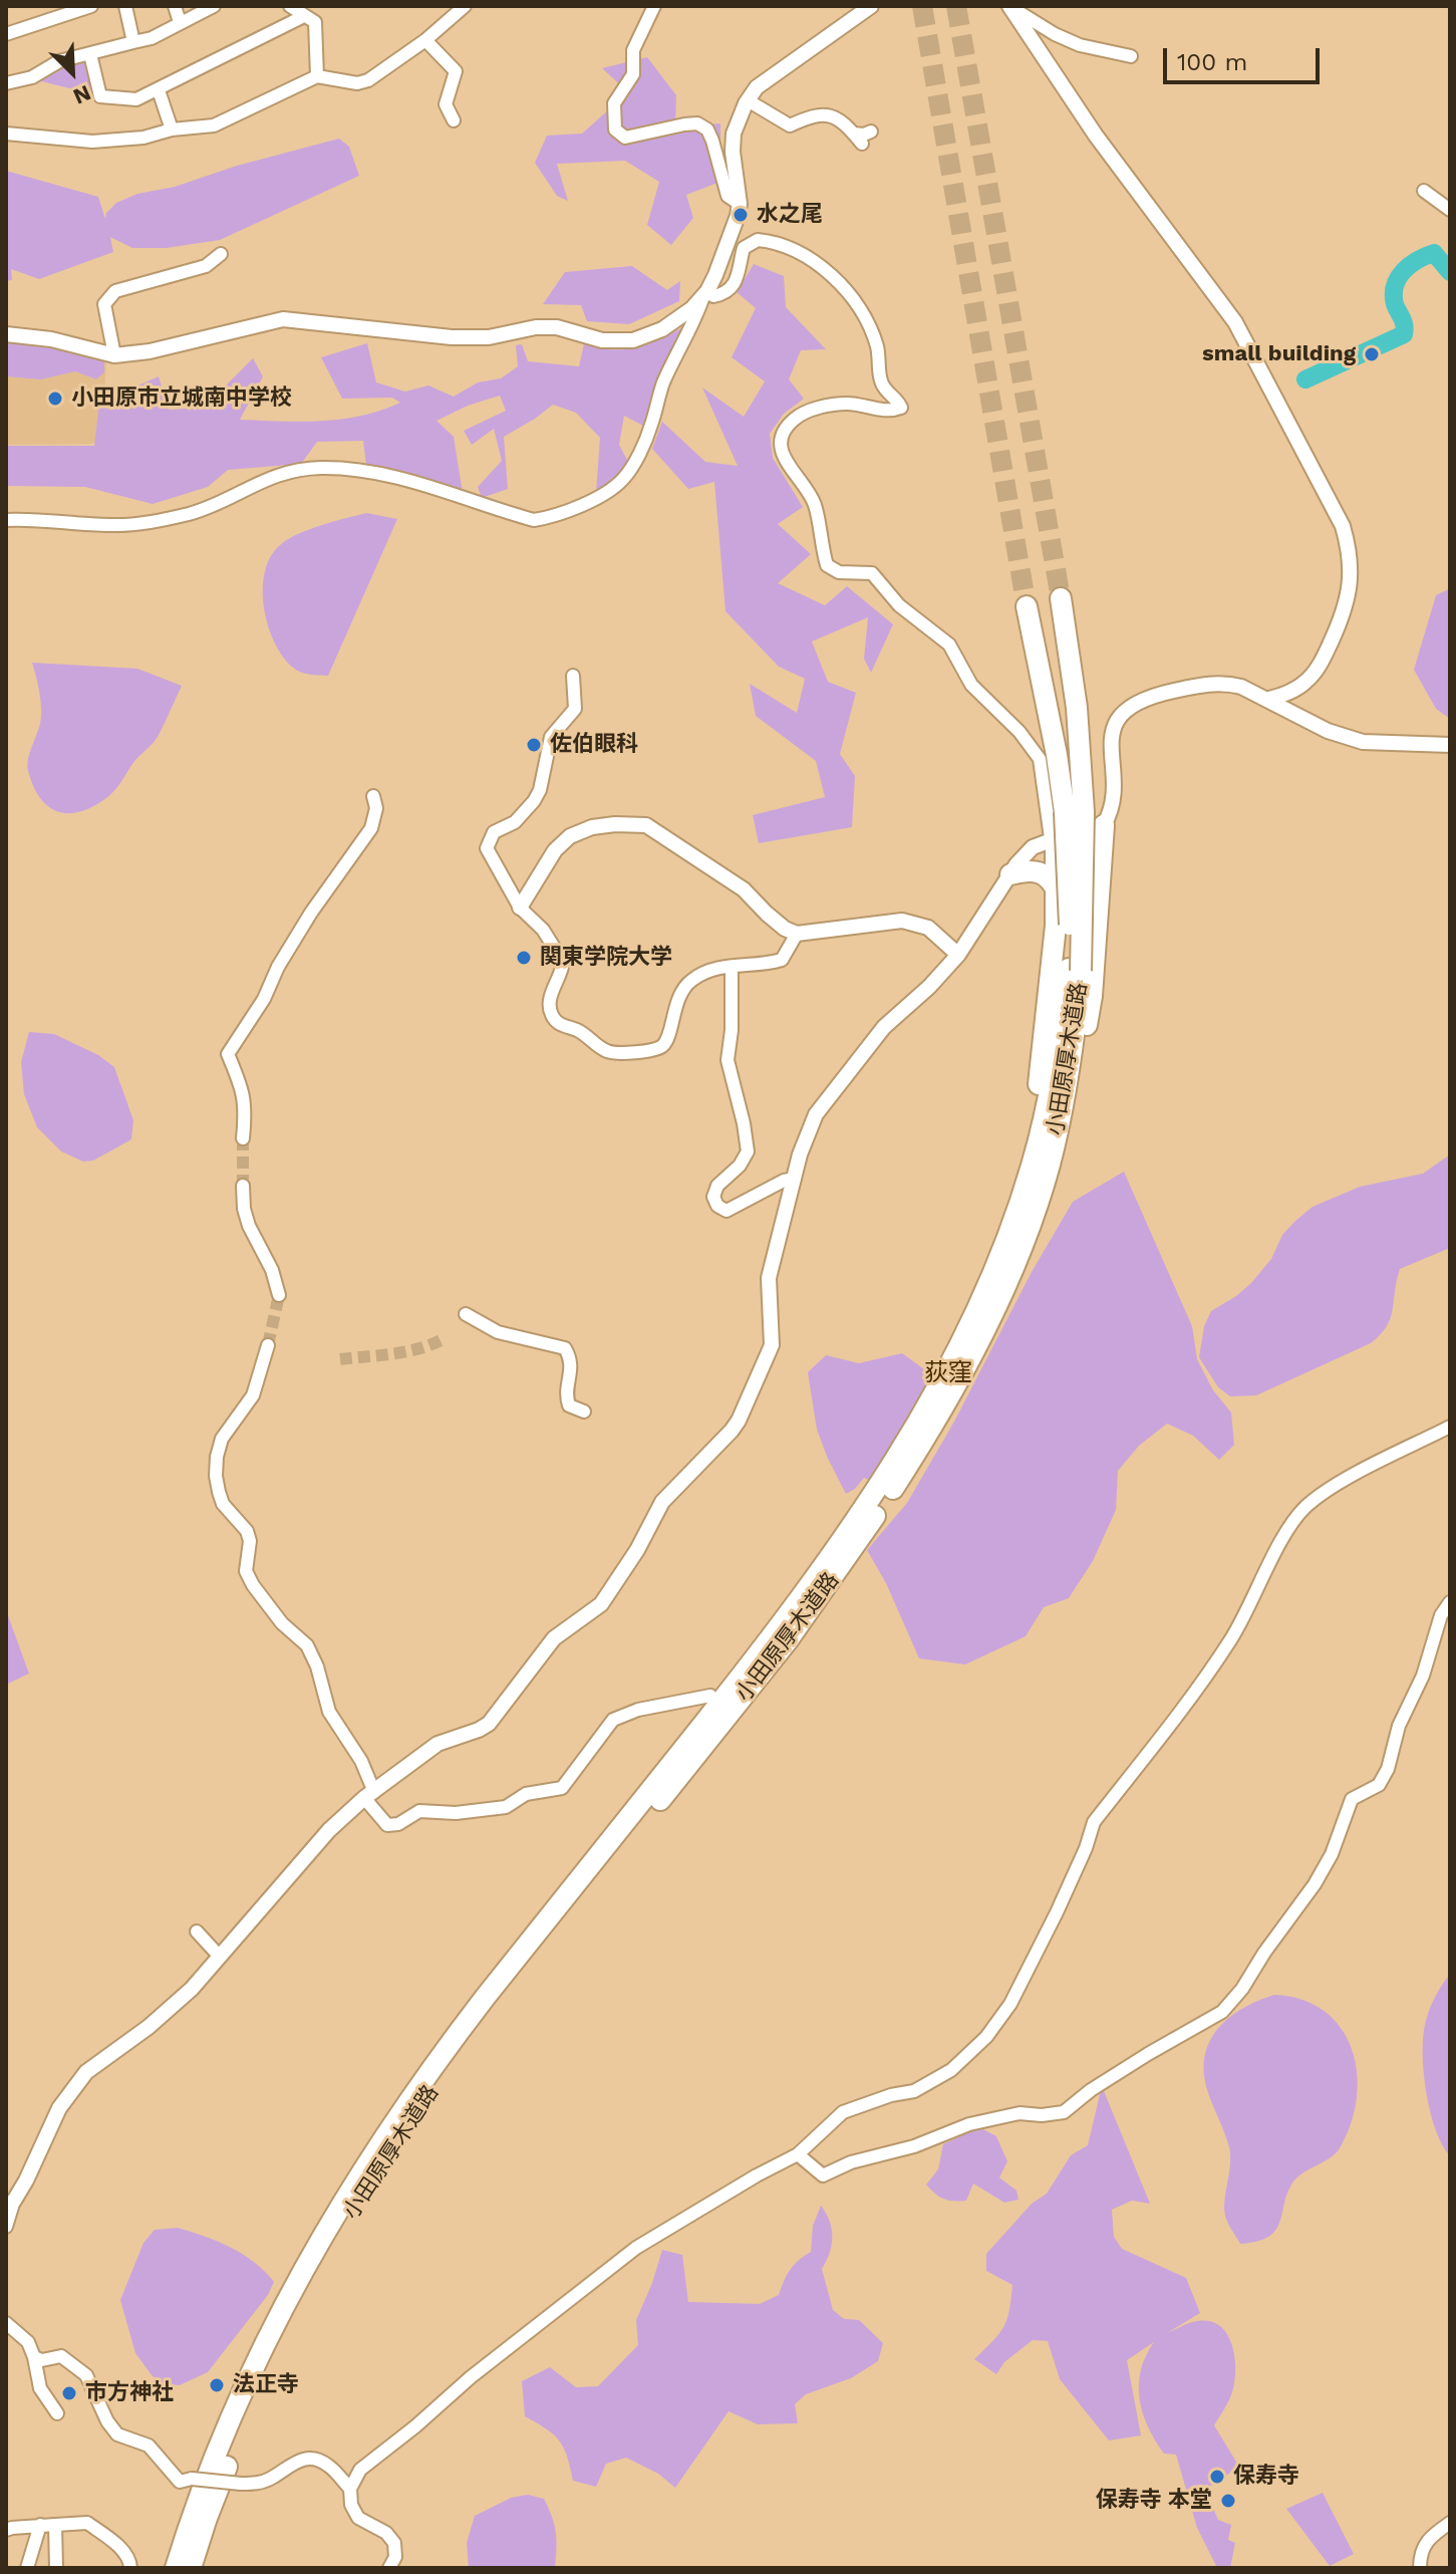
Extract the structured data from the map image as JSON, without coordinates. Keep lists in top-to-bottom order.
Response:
{
  "streets": {
    "highway": ["小田原厚木道路"]
  },
  "districts": ["荻窪"],
  "places": [
    "水之尾",
    "small building",
    "小田原市立城南中学校",
    "佐伯眼科",
    "関東学院大学",
    "法正寺",
    "市方神社",
    "保寿寺",
    "保寿寺 本堂"
  ],
  "scale_bar": "100 m",
  "north": "bottom right"
}
